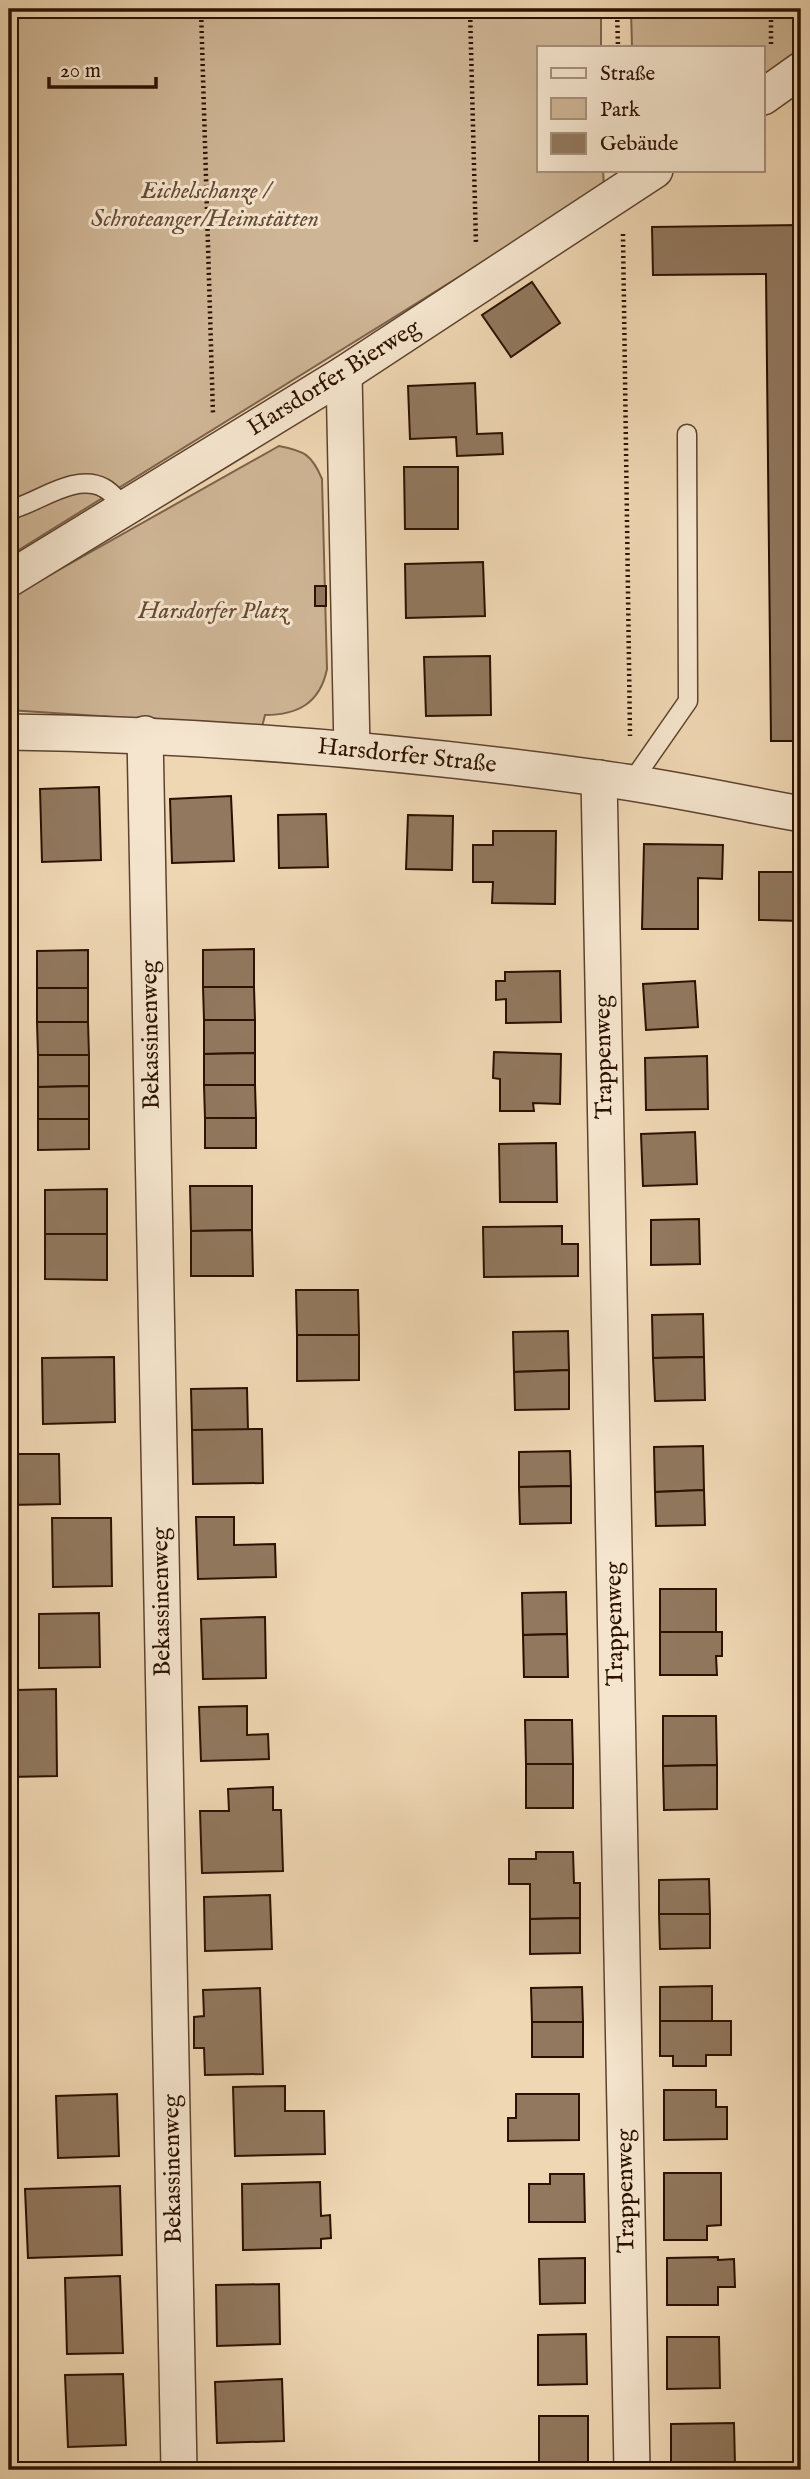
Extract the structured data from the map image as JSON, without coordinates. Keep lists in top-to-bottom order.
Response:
{
  "streets": {
    "street": [
      "Harsdorfer Bierweg",
      "Harsdorfer Straße",
      "Bekassinenweg",
      "Trappenweg"
    ]
  },
  "crossings": [
    ["Harsdorfer Straße", "Bekassinenweg"],
    ["Harsdorfer Straße", "Trappenweg"]
  ],
  "parks": ["Eichelschanze / Schroteanger/Heimstätten", "Harsdorfer Platz"],
  "legend": ["Straße", "Park", "Gebäude"],
  "scale_bar": "20 m"
}
